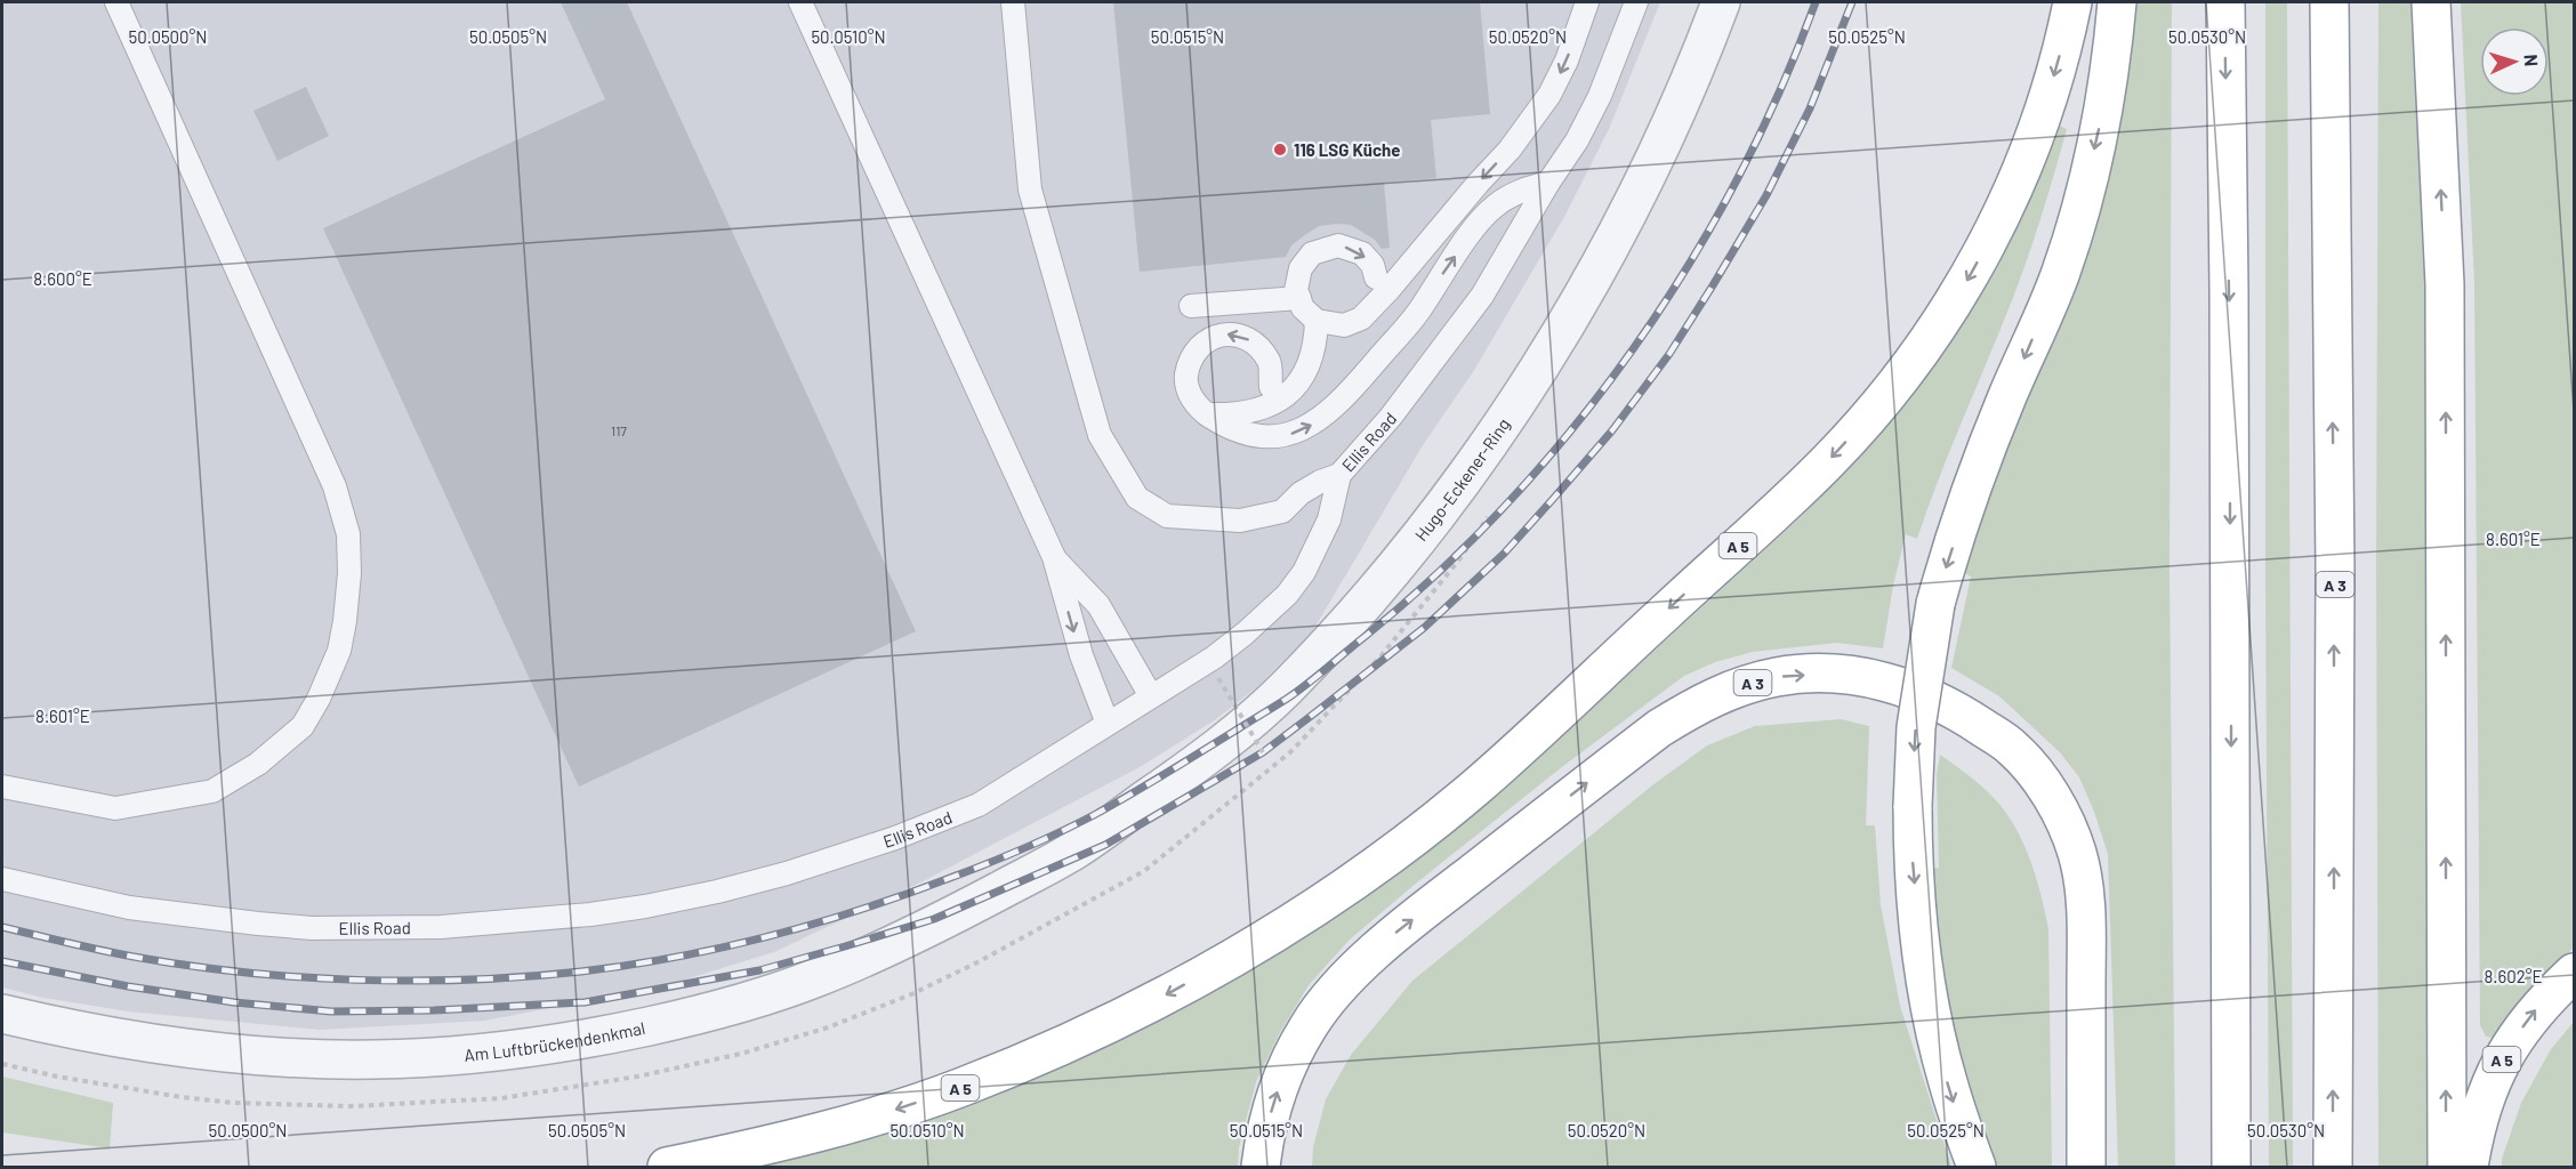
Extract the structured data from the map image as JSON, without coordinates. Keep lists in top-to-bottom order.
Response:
{
  "streets": {
    "highway": ["A 5", "A 3"],
    "street": ["Hugo-Eckener-Ring", "Am Luftbrückendenkmal"],
    "lane": ["Ellis Road"]
  },
  "crossings": [
    ["Hugo-Eckener-Ring", "Am Luftbrückendenkmal"]
  ],
  "places": ["116 LSG Küche"],
  "house_numbers": ["117"],
  "north": "right",
  "coordinates": [
    "50.0500°N",
    "50.0505°N",
    "50.0510°N",
    "50.0515°N",
    "50.0520°N",
    "50.0525°N",
    "50.0530°N",
    "8.600°E",
    "8.601°E",
    "8.602°E"
  ]
}
